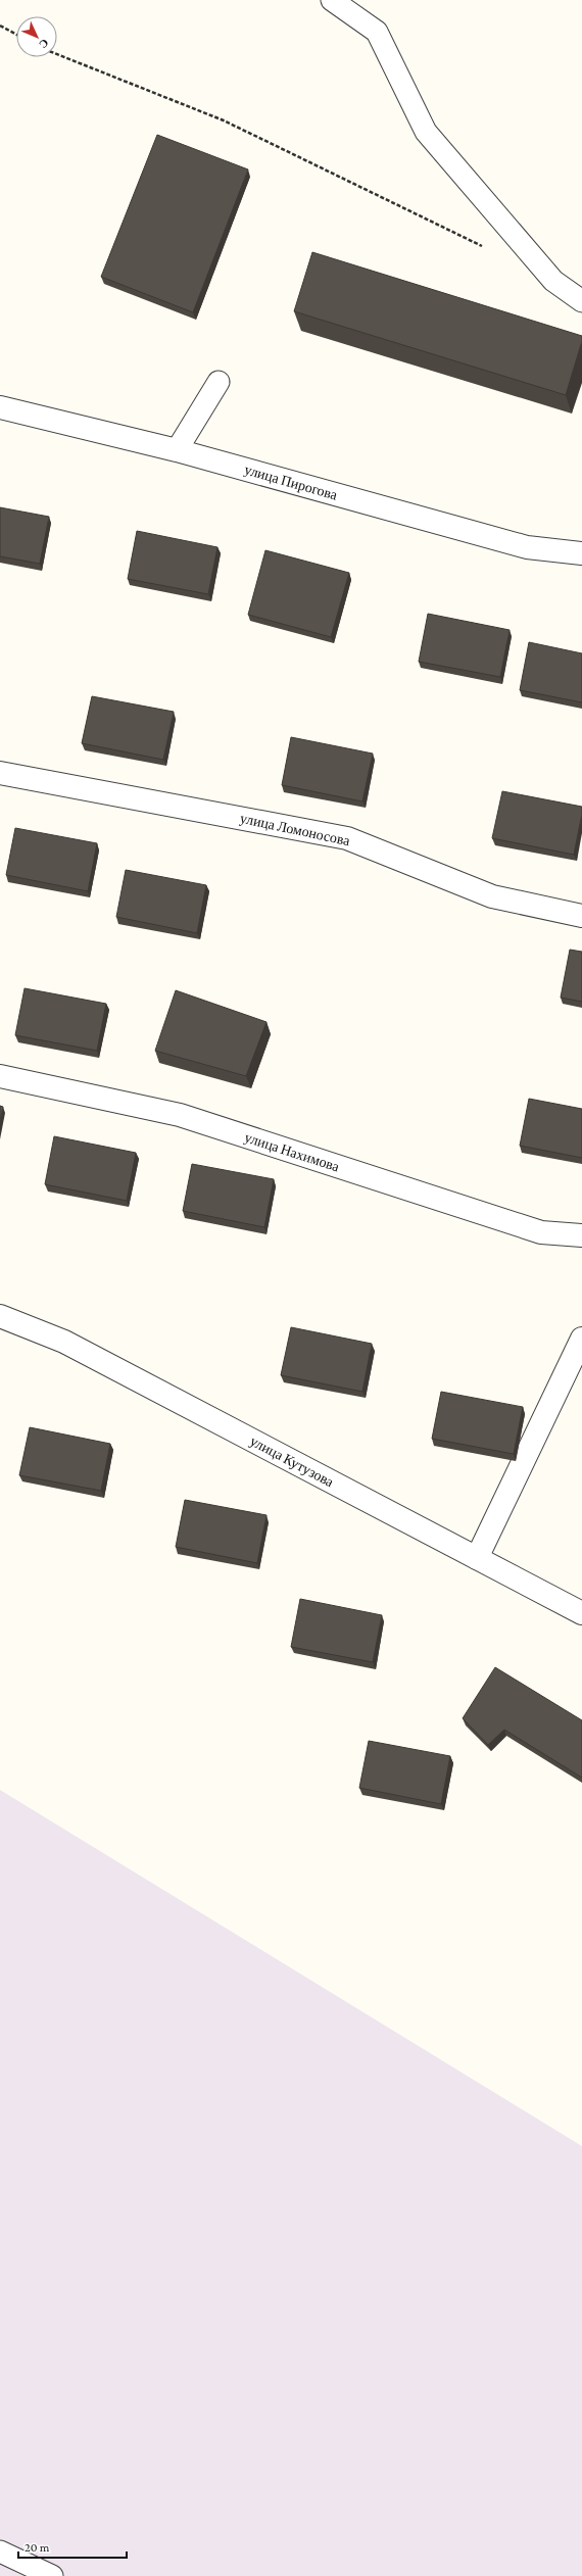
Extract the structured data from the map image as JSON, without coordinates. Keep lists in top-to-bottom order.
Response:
{
  "streets": {
    "street": [
      "улица Пирогова",
      "улица Ломоносова",
      "улица Нахимова",
      "улица Кутузова"
    ]
  },
  "scale_bar": "20 m",
  "north": "bottom right"
}
